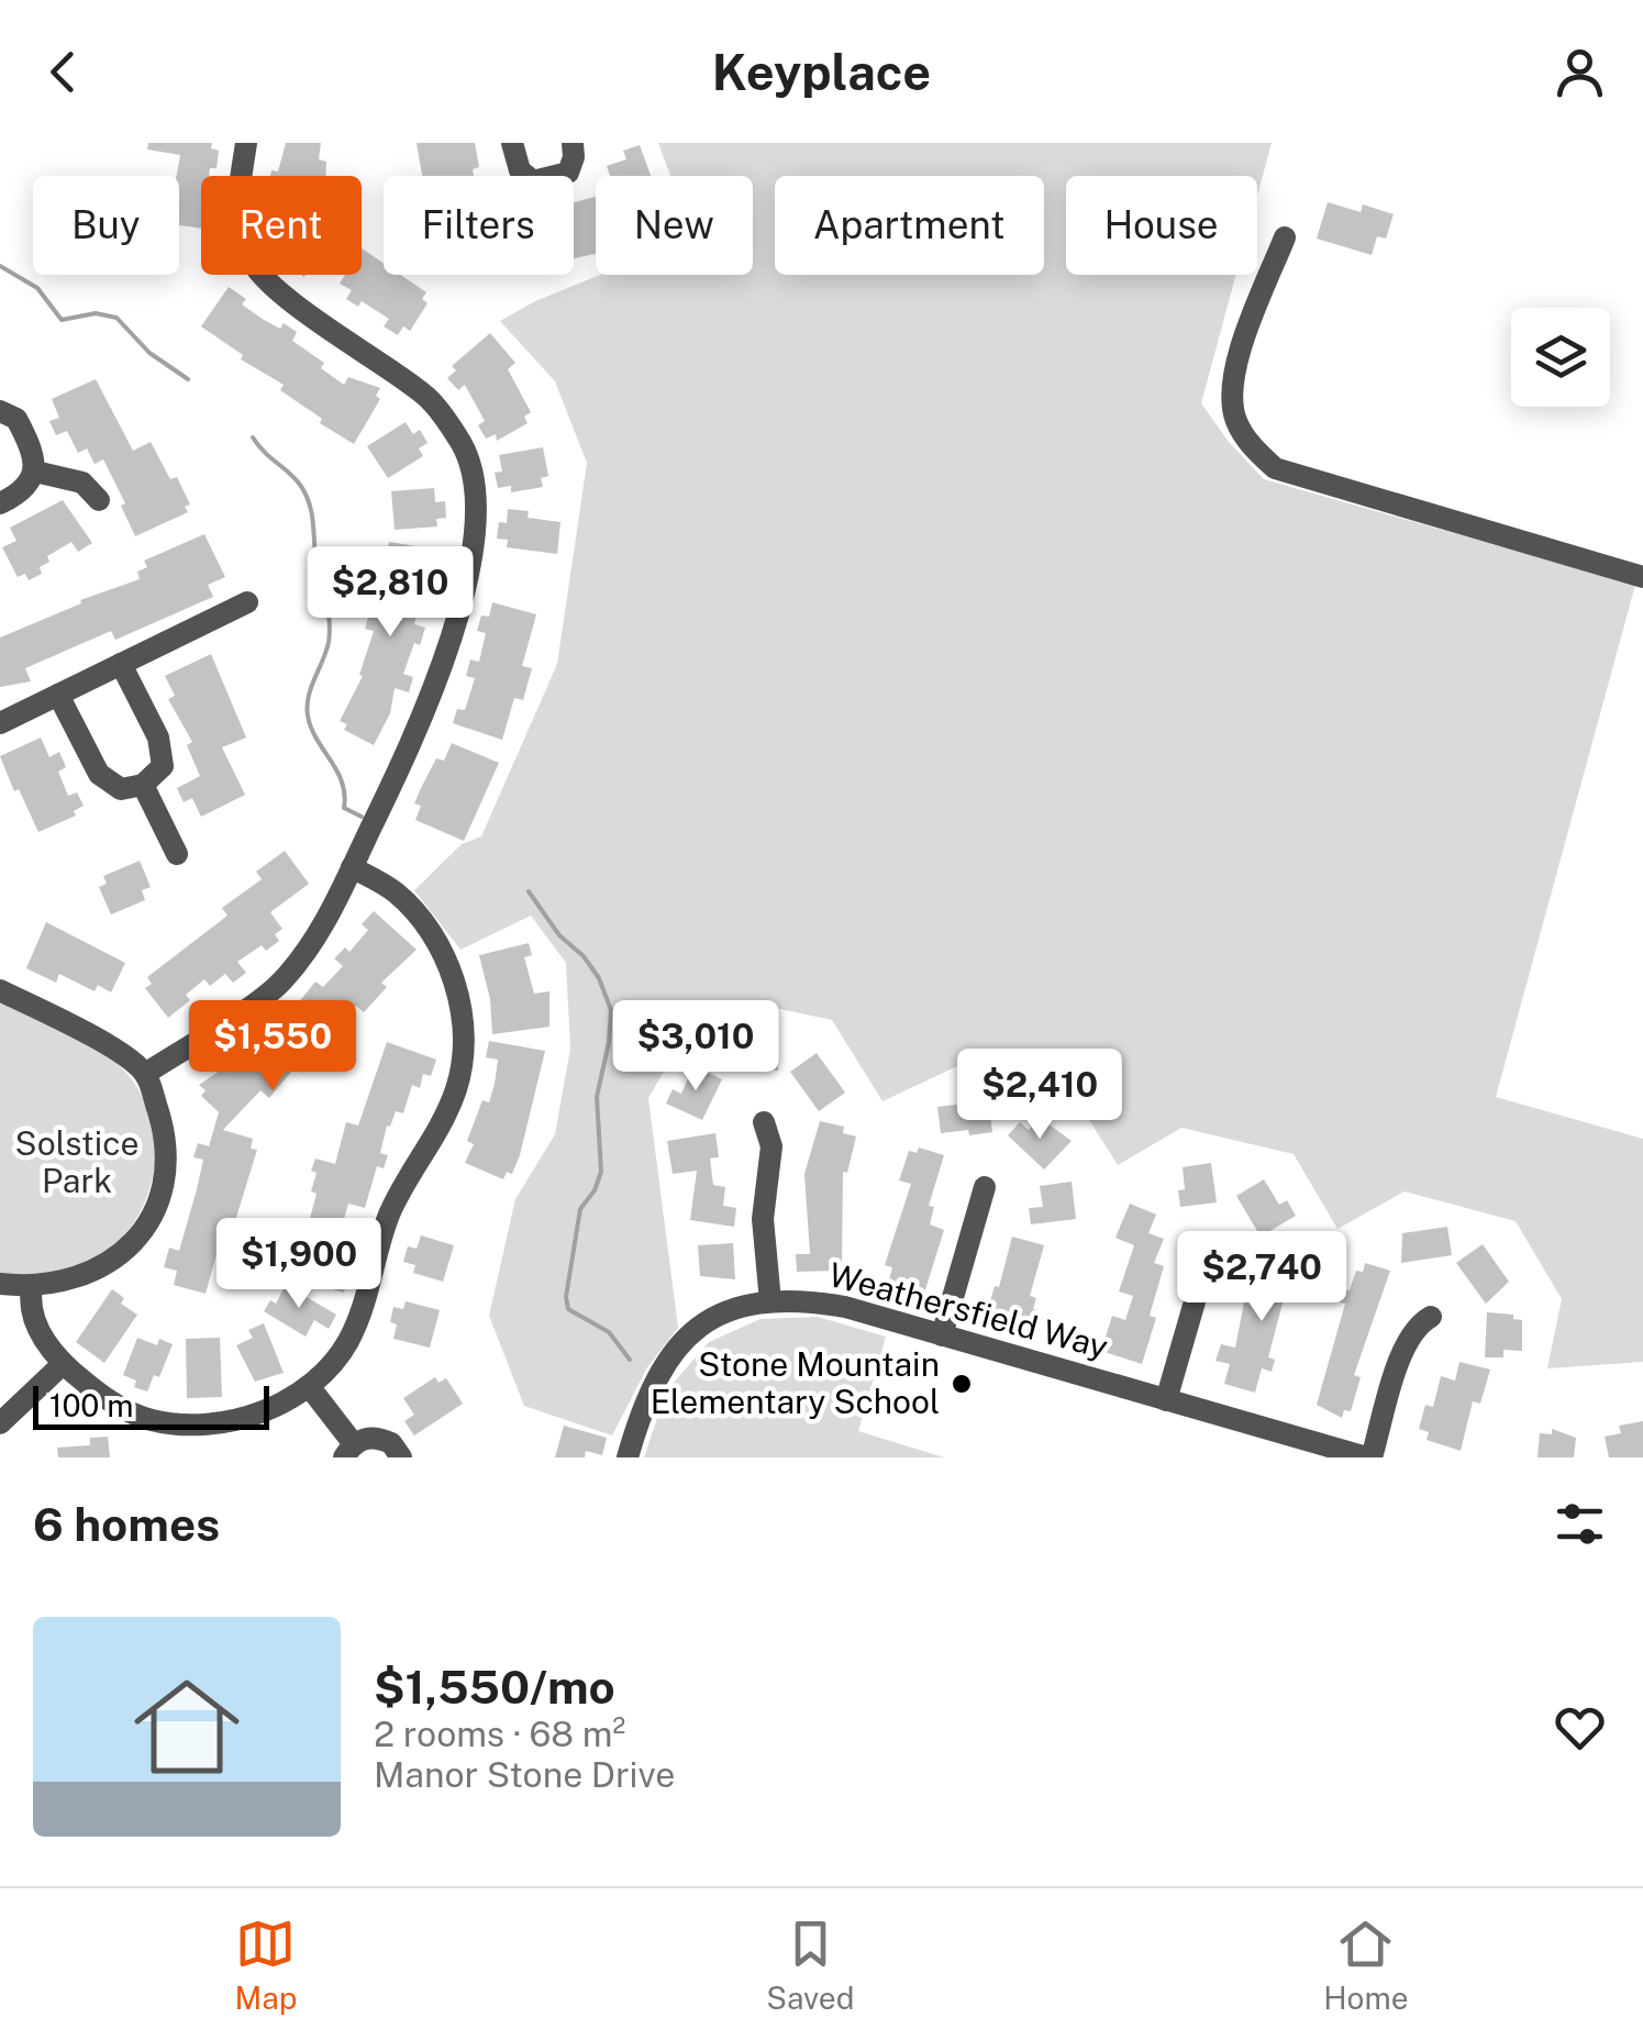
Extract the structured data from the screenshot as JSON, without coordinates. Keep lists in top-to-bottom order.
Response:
{
  "streets": {
    "street": ["Weathersfield Way"]
  },
  "parks": ["Solstice Park"],
  "places": ["Stone Mountain Elementary School"],
  "scale_bar": "100 m",
  "page": {
    "header": "Keyplace",
    "chip": [
      "Buy",
      "Rent",
      "Filters",
      "New",
      "Apartment",
      "House"
    ],
    "price": [
      "$2,810",
      "$1,550",
      "$3,010",
      "$2,410",
      "$1,900",
      "$2,740"
    ],
    "scale": "100 m",
    "heading": "6 homes",
    "list": [
      {
        "name": "$1,550/mo",
        "note": "2 rooms · 68 m² · Manor Stone Drive"
      }
    ],
    "tabs": ["Map", "Saved", "Home"]
  }
}
